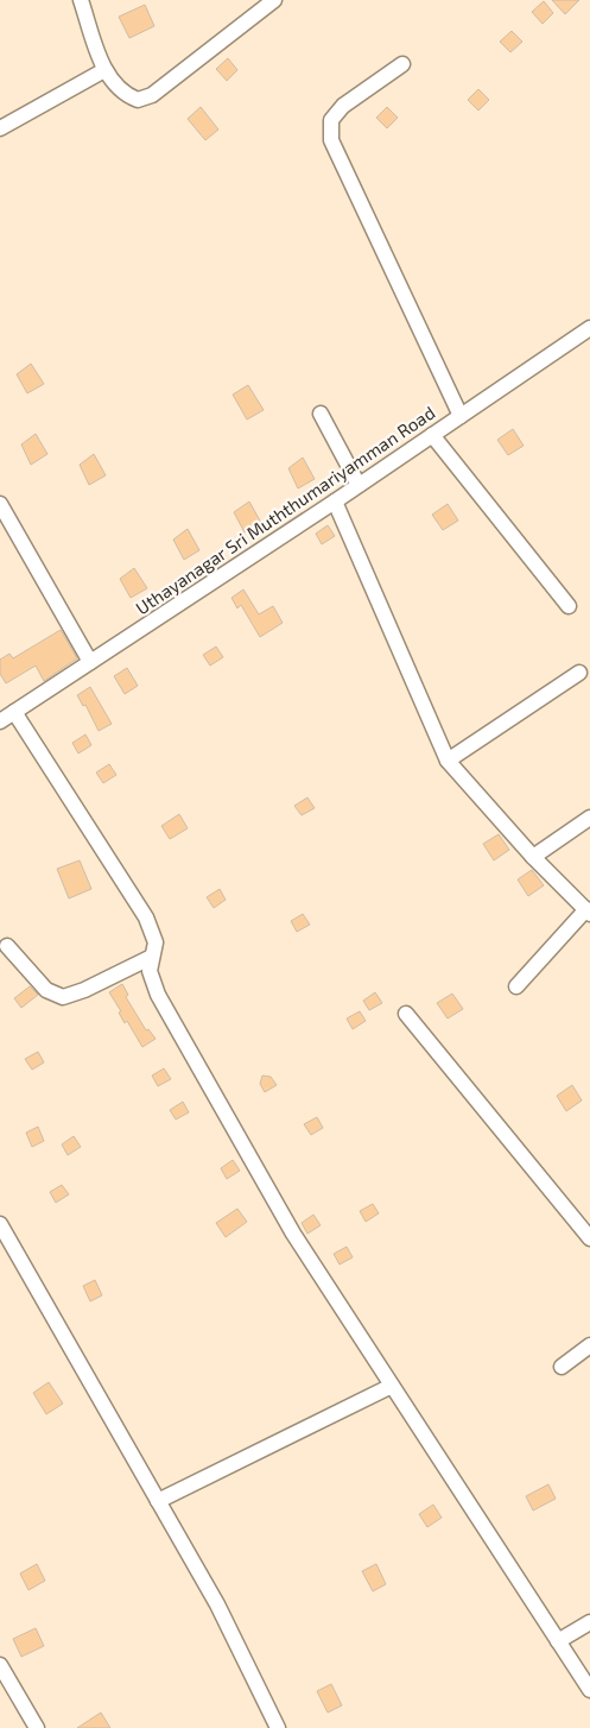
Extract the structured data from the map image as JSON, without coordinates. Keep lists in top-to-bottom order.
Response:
{
  "streets": {
    "street": ["Uthayanagar Sri Muththumariyamman Road"]
  }
}
